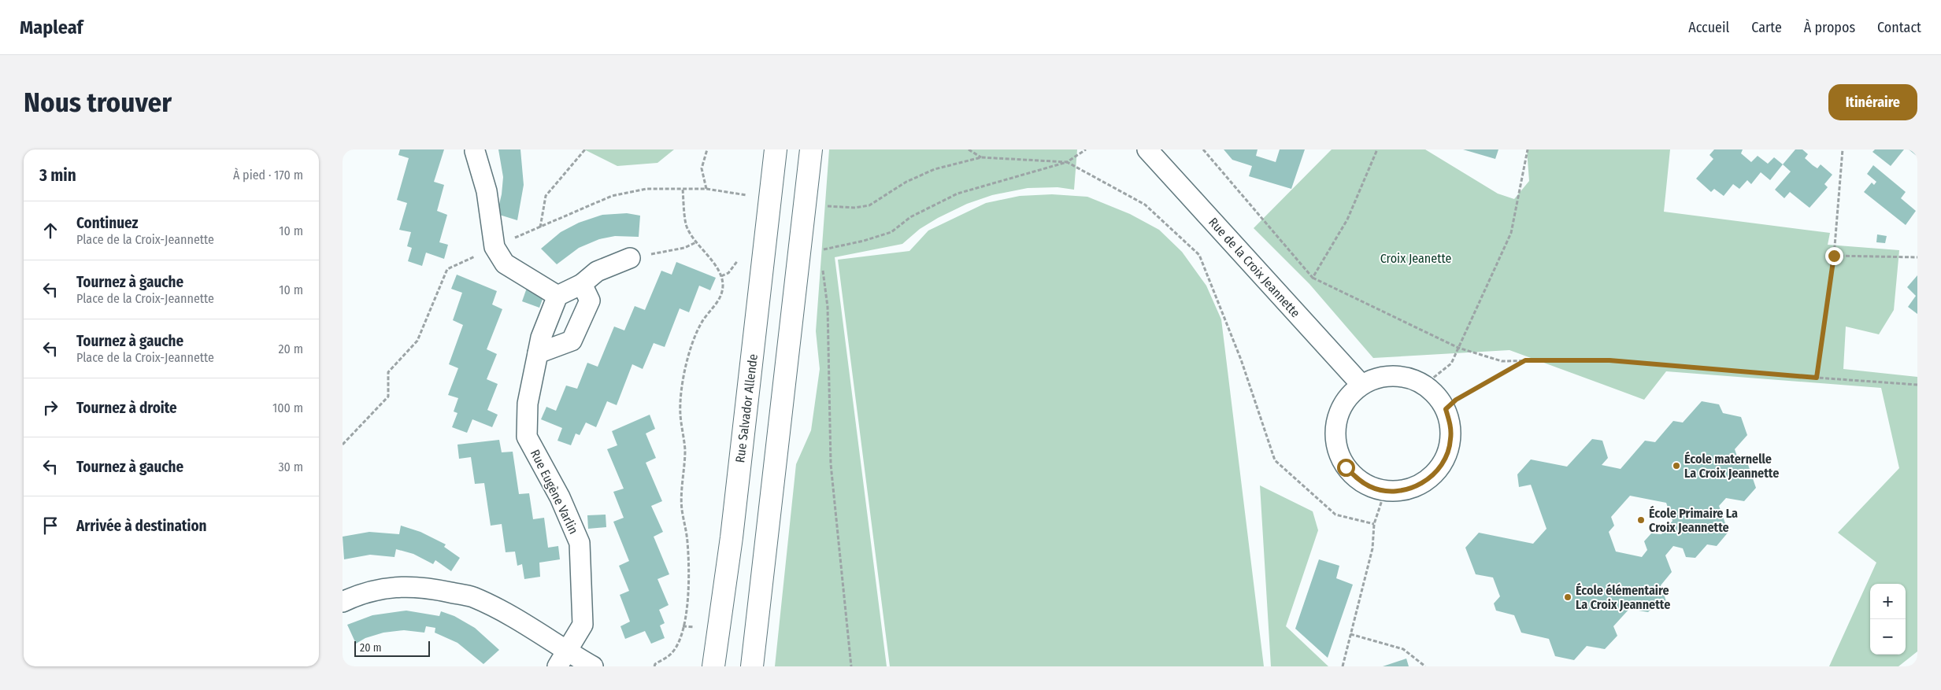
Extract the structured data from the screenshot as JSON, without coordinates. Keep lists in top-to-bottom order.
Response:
{
  "streets": {
    "street": ["Rue de la Croix Jeannette", "Rue Salvador Allende", "Rue Eugène Varlin"]
  },
  "parks": ["Croix Jeanette"],
  "places": ["École maternelle La Croix Jeannette", "École Primaire La Croix Jeannette", "École élémentaire La Croix Jeannette"],
  "scale_bar": "20 m",
  "page": {
    "header": "Mapleaf",
    "nav": [
      "Accueil",
      "Carte",
      "À propos",
      "Contact"
    ],
    "buttons": "Itinéraire",
    "title": "Nous trouver",
    "heading": ["3 min", "À pied · 170 m"],
    "list": [
      ["Continuez", "Place de la Croix-Jeannette", "10 m"],
      ["Tournez à gauche", "Place de la Croix-Jeannette", "10 m"],
      ["Tournez à gauche", "Place de la Croix-Jeannette", "20 m"],
      ["Tournez à droite", "100 m"],
      ["Tournez à gauche", "30 m"],
      "Arrivée à destination"
    ],
    "map_buttons": ["+", "−"],
    "scale": "20 m"
  }
}
